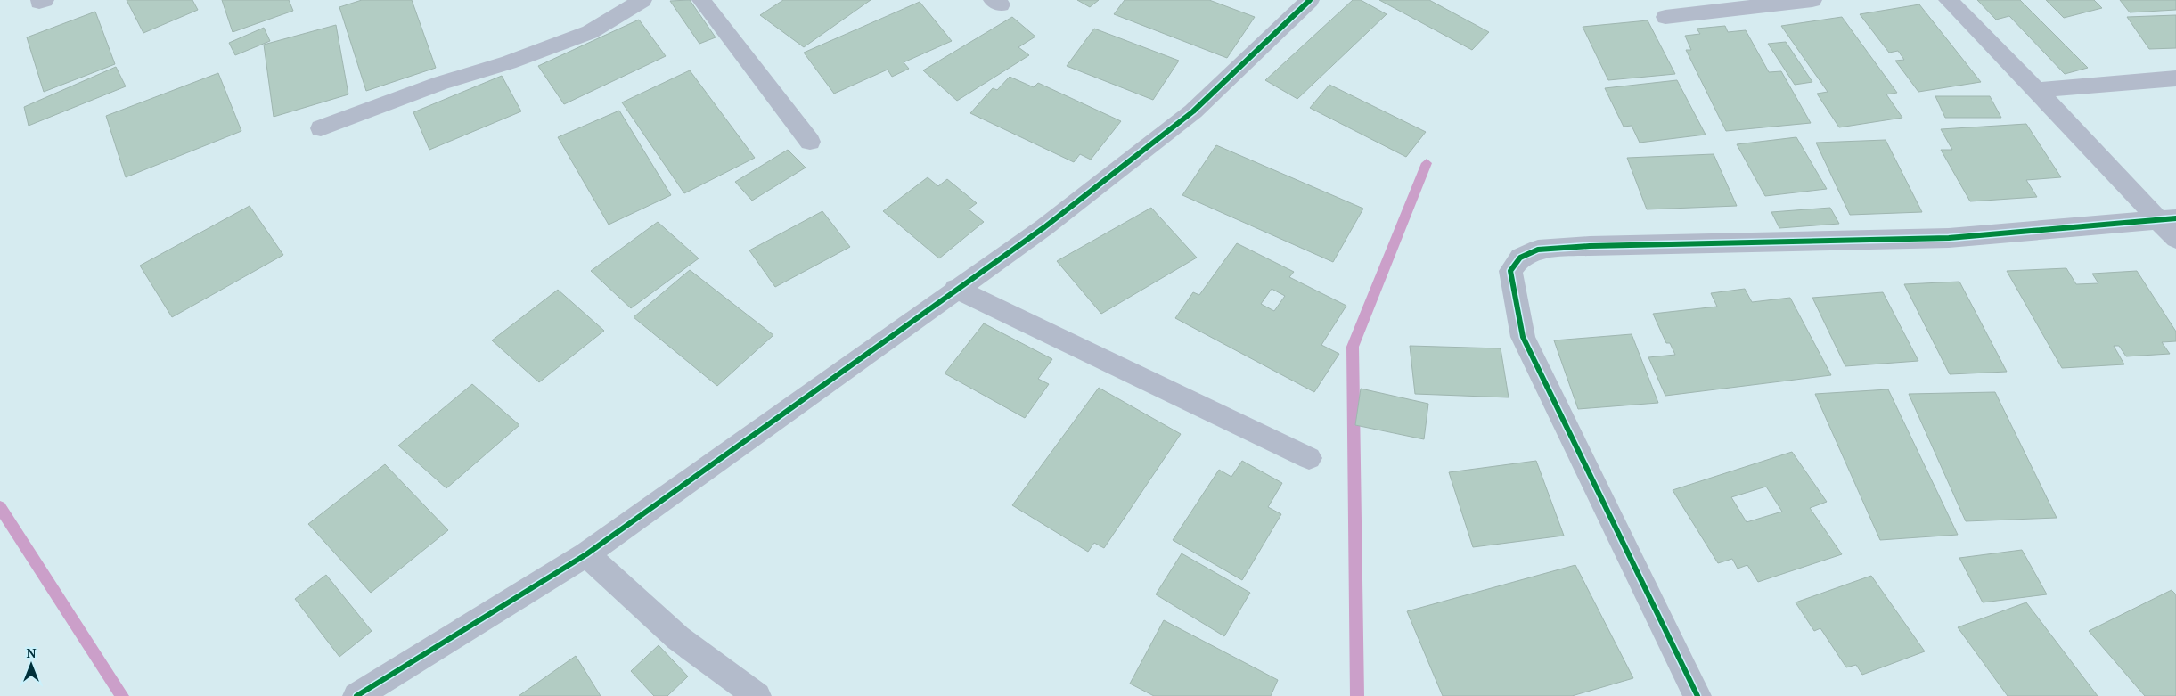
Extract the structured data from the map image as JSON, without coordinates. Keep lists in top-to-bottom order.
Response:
{
  "north": "top"
}
